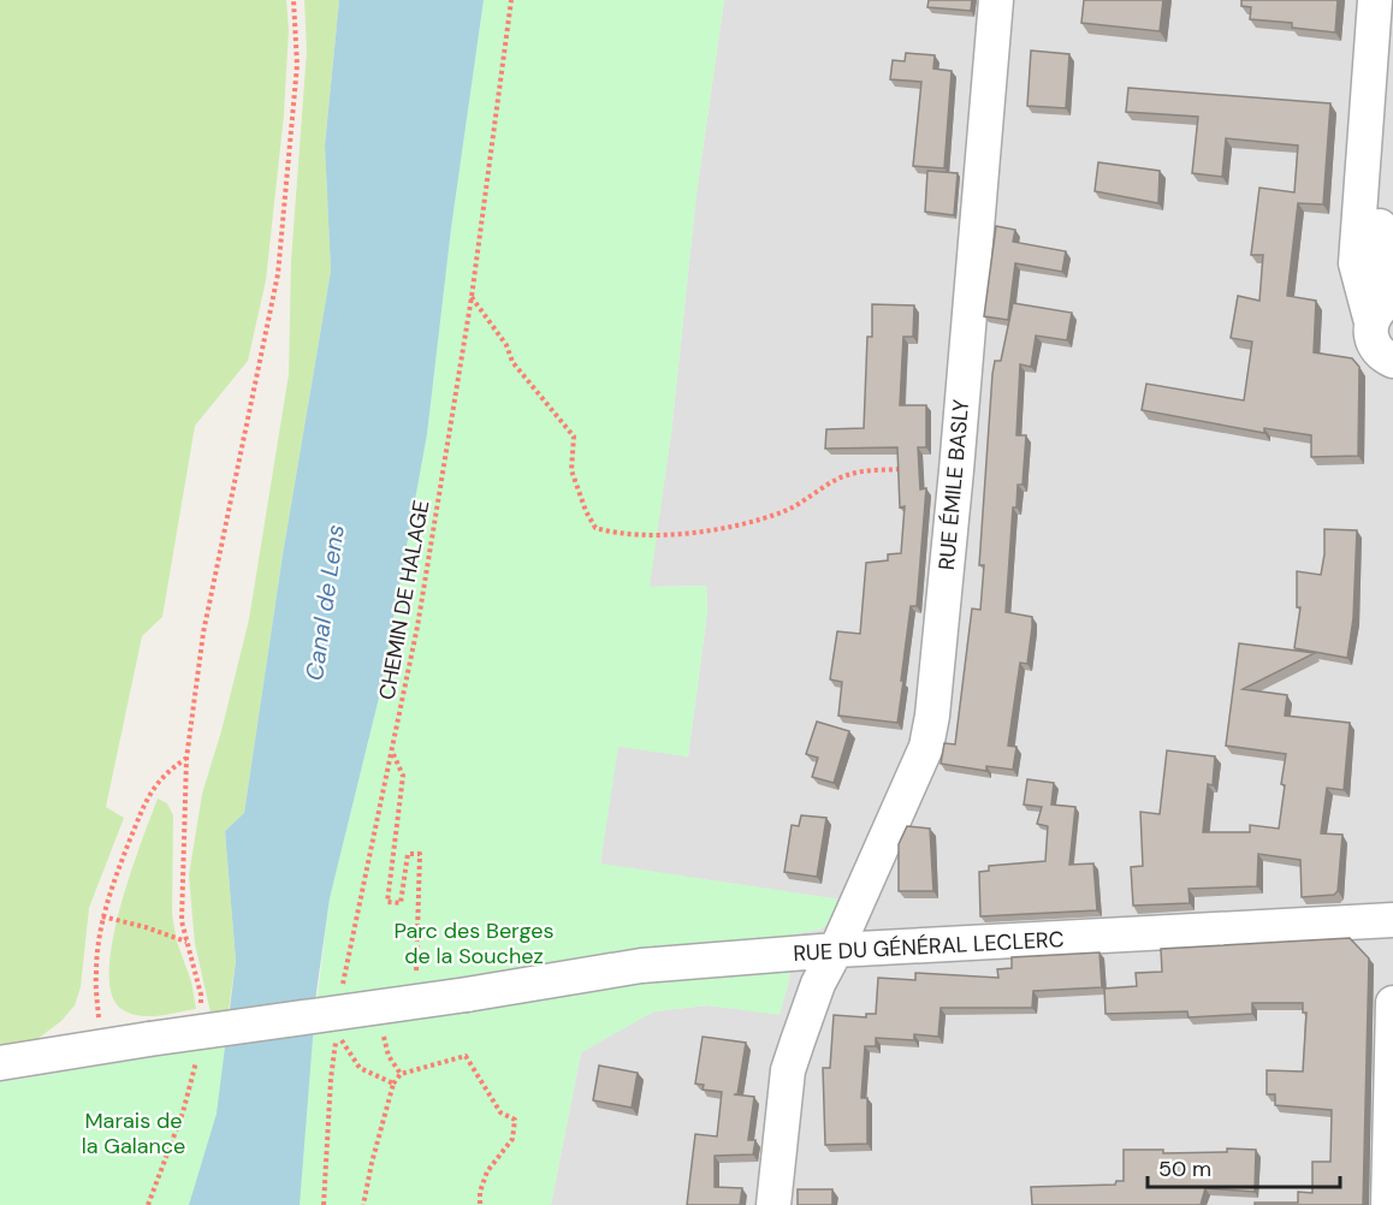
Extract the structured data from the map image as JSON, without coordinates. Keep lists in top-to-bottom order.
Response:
{
  "streets": {
    "street": ["RUE ÉMILE BASLY", "RUE DU GÉNÉRAL LECLERC"],
    "path": ["CHEMIN DE HALAGE"]
  },
  "crossings": [
    ["RUE ÉMILE BASLY", "RUE DU GÉNÉRAL LECLERC"]
  ],
  "water": ["Canal de Lens"],
  "parks": ["Parc des Berges de la Souchez", "Marais de la Galance"],
  "scale_bar": "50 m"
}
